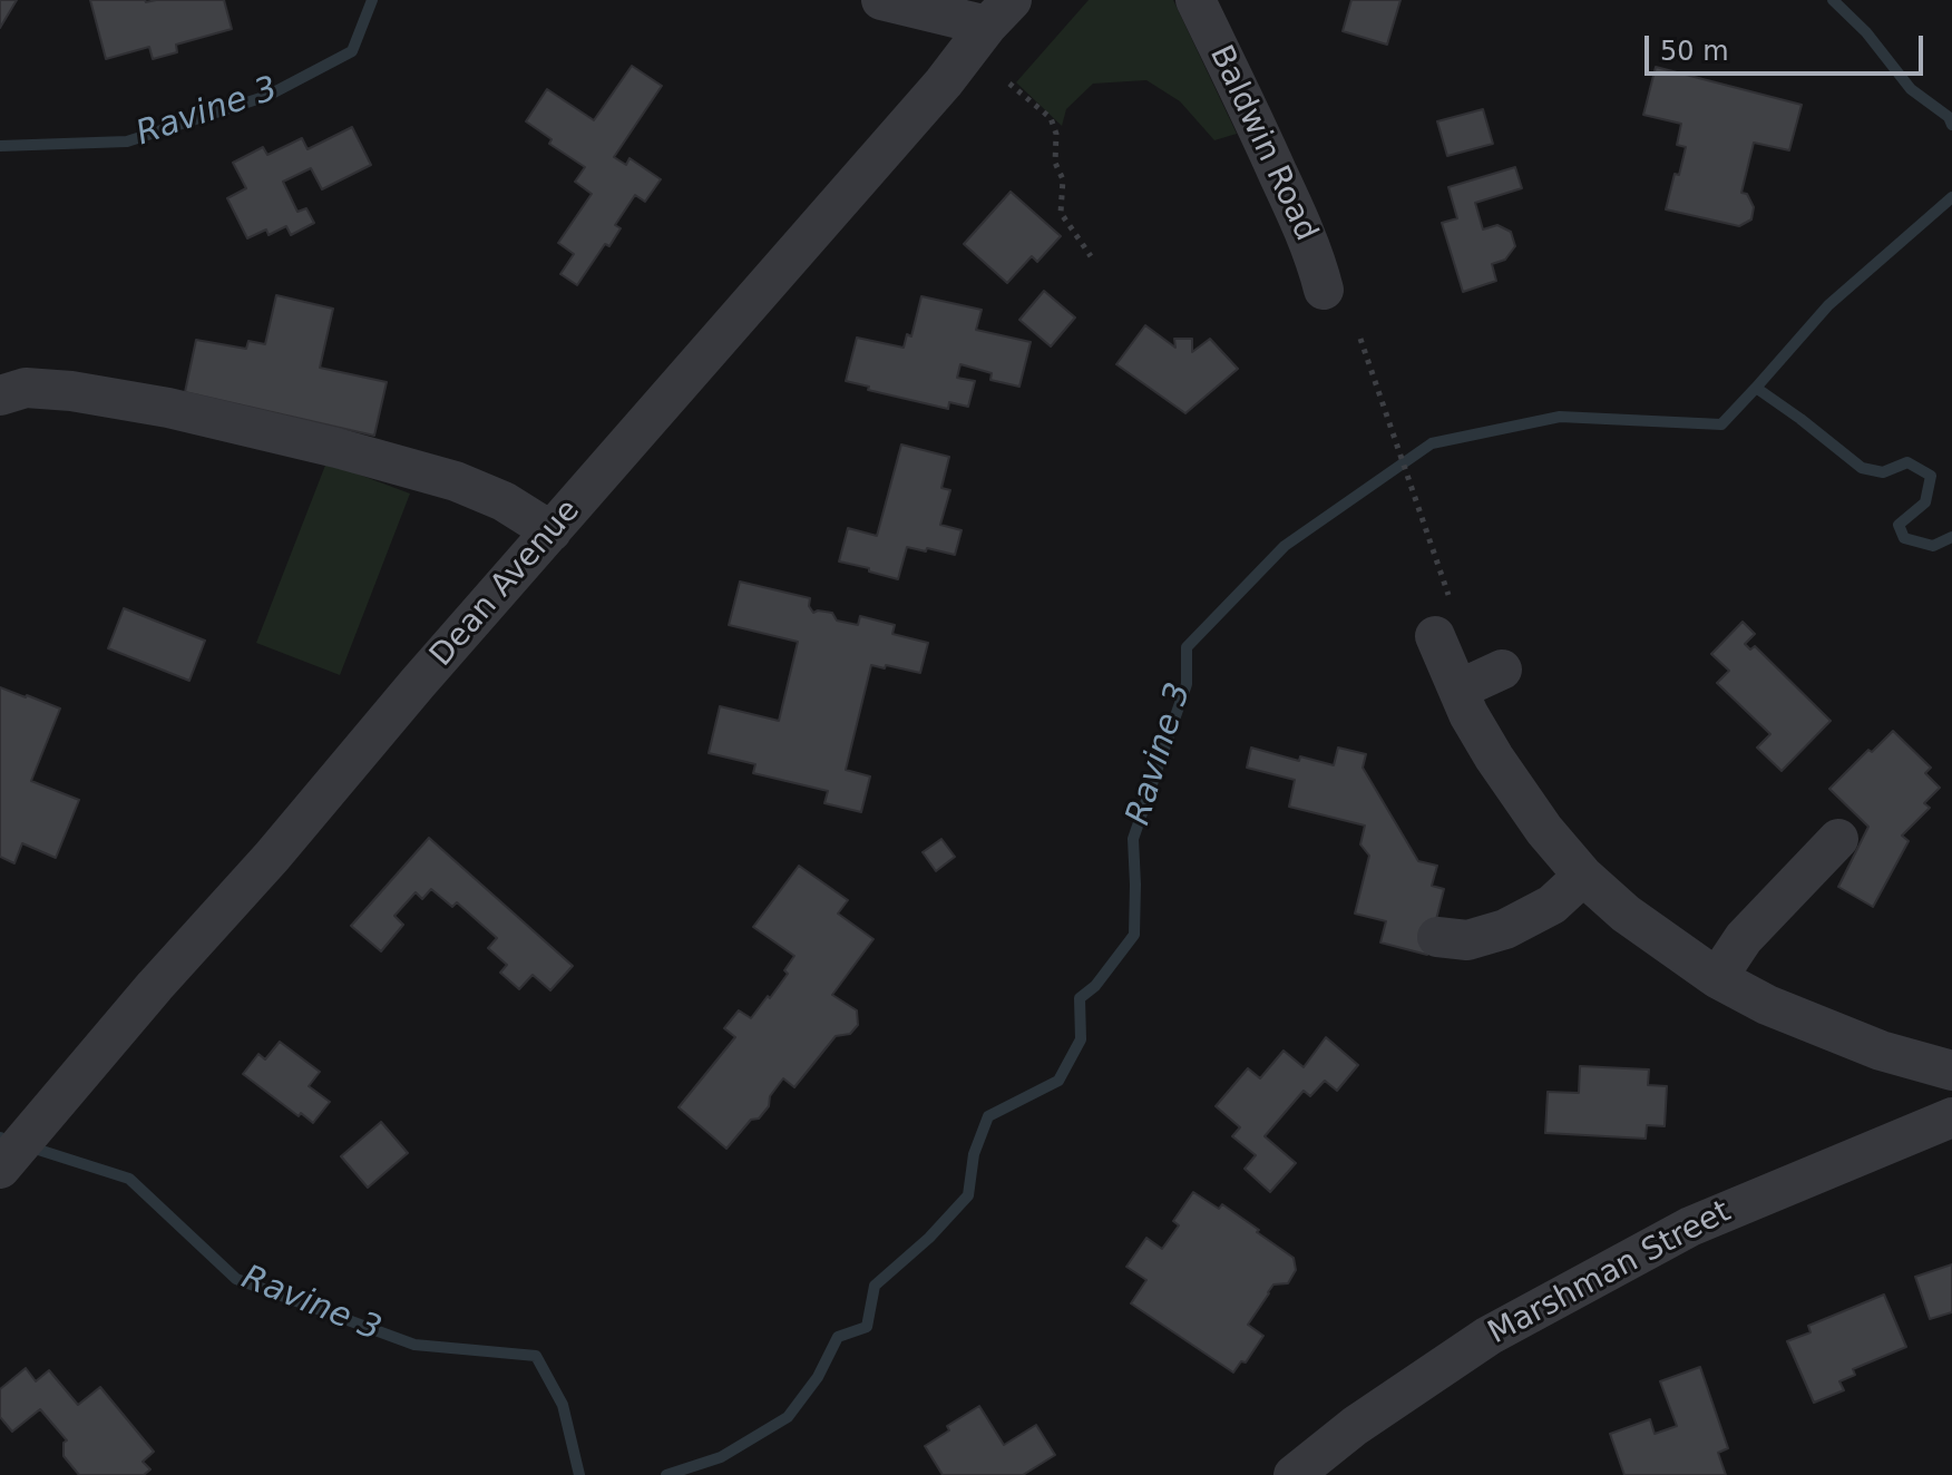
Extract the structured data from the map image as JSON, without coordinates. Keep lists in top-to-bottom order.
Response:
{
  "streets": {
    "street": ["Baldwin Road", "Dean Avenue", "Marshman Street"]
  },
  "water": ["Ravine 3"],
  "scale_bar": "50 m"
}
